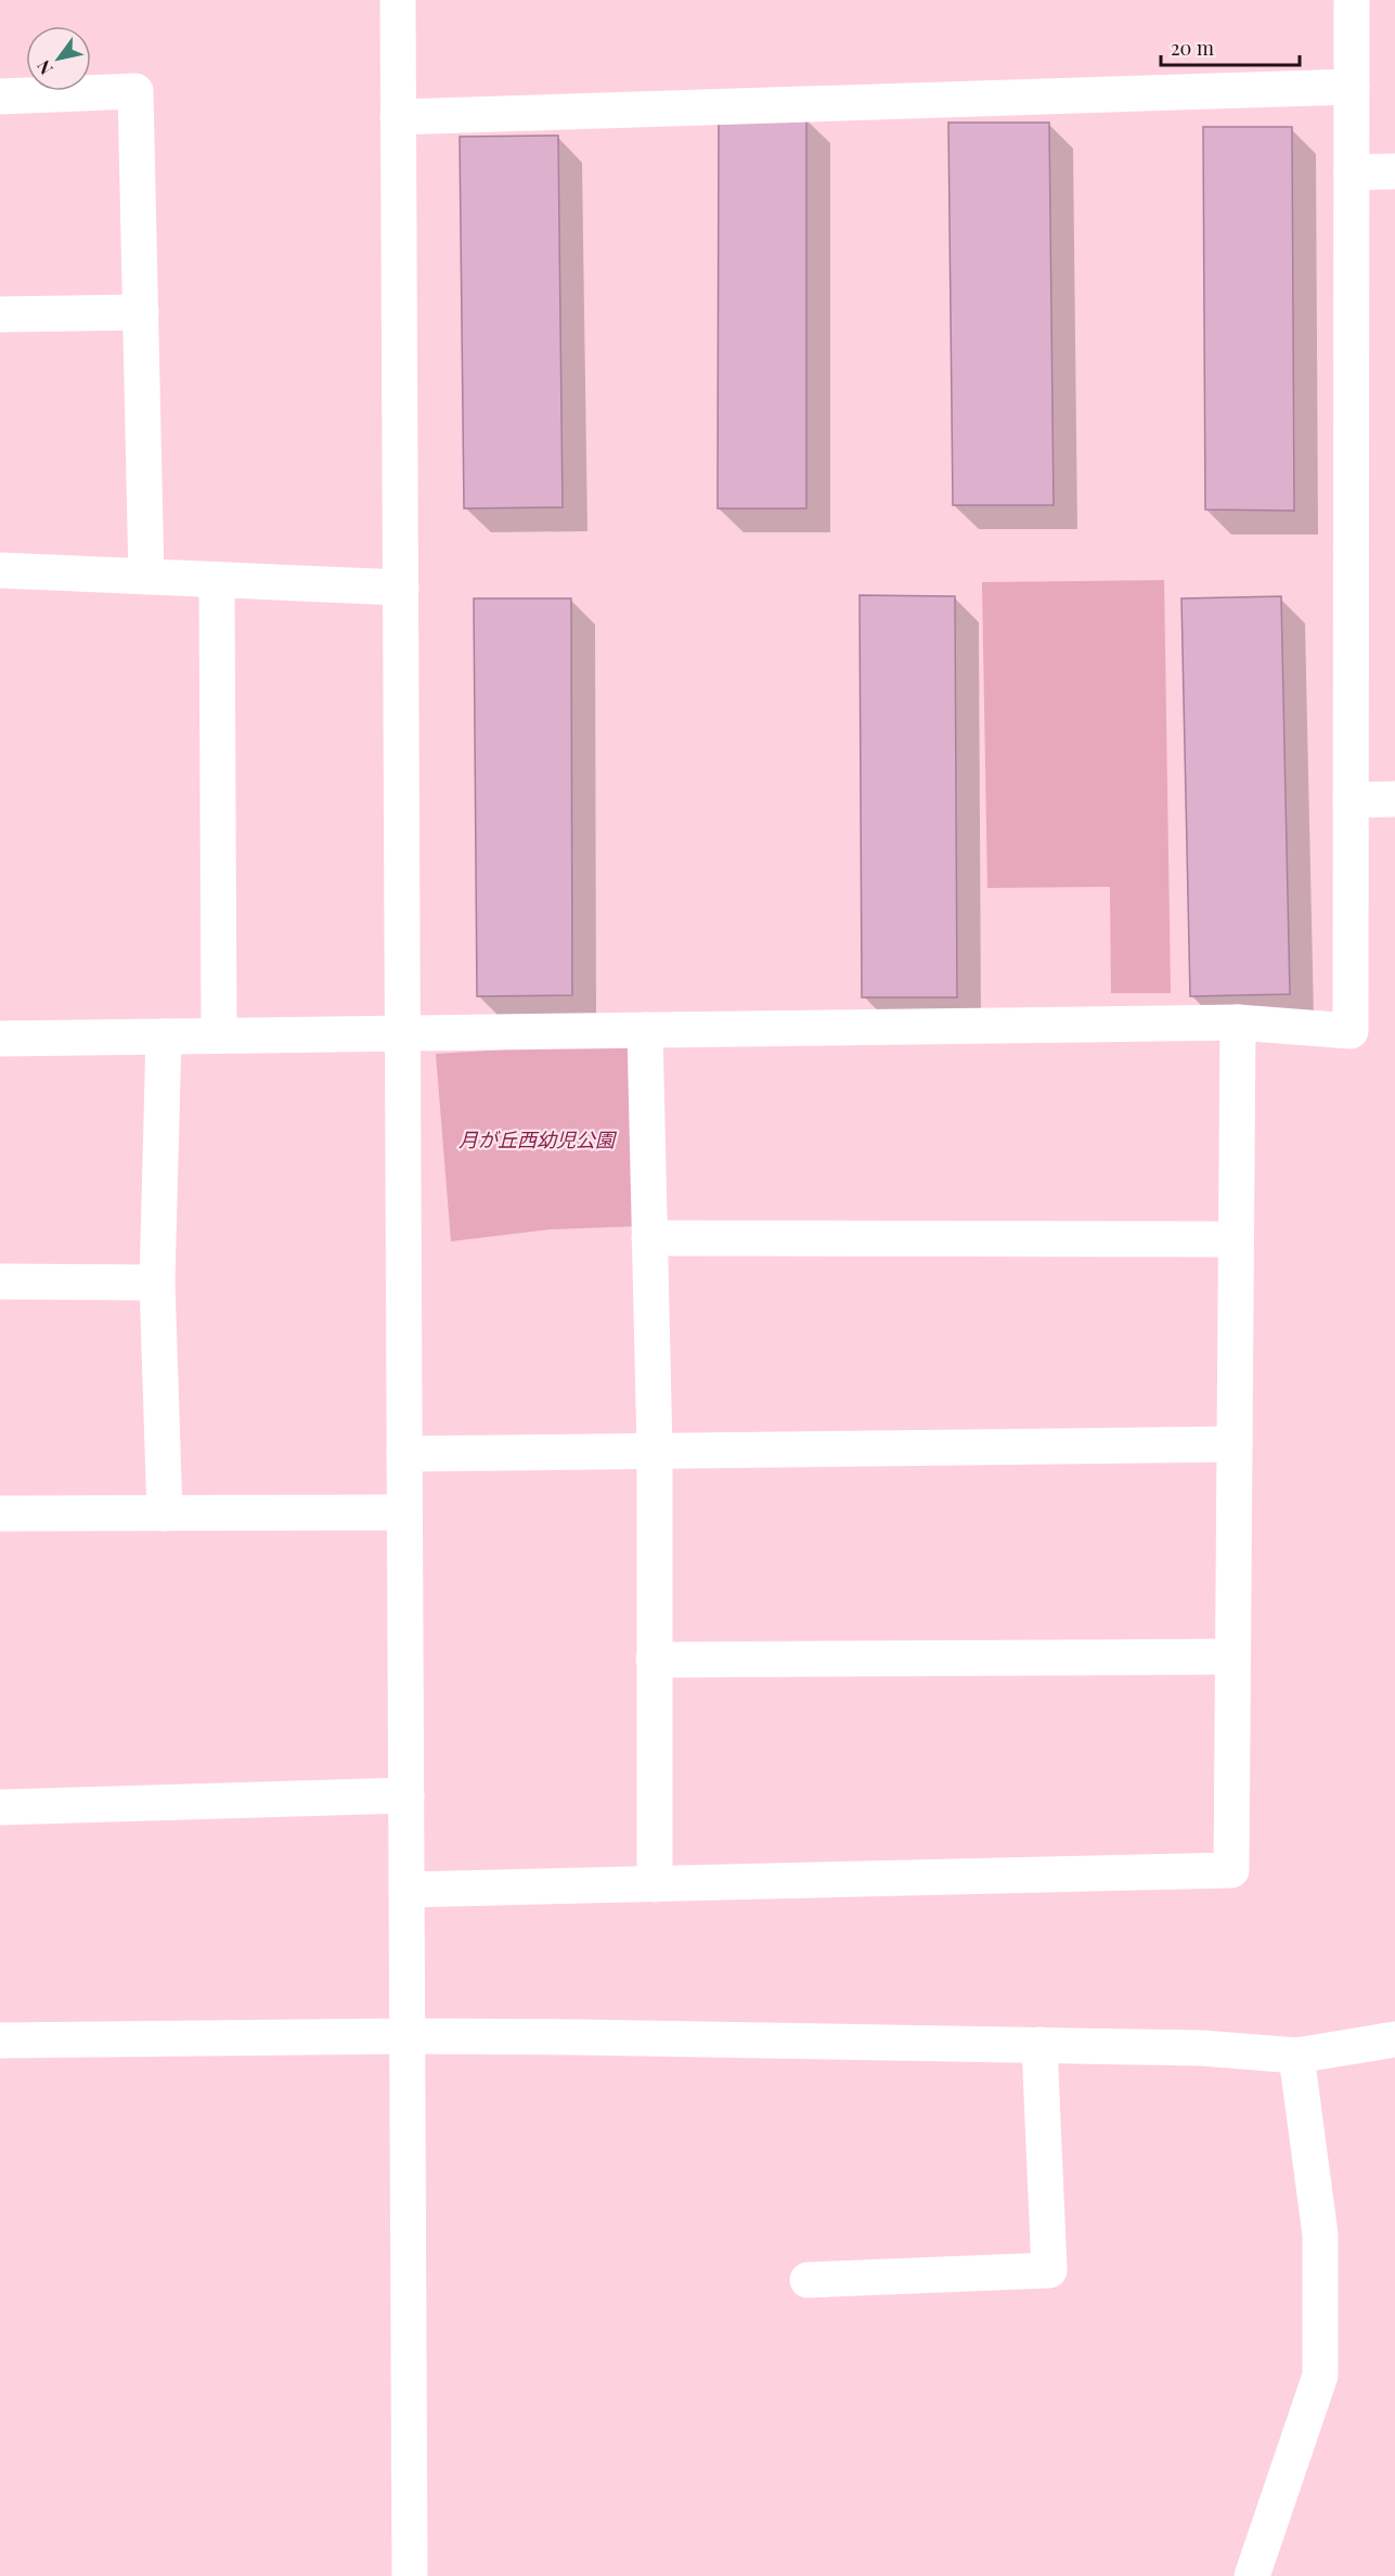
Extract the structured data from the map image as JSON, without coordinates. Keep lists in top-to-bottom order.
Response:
{
  "parks": ["月が丘西幼児公園"],
  "scale_bar": "20 m",
  "north": "bottom left"
}
